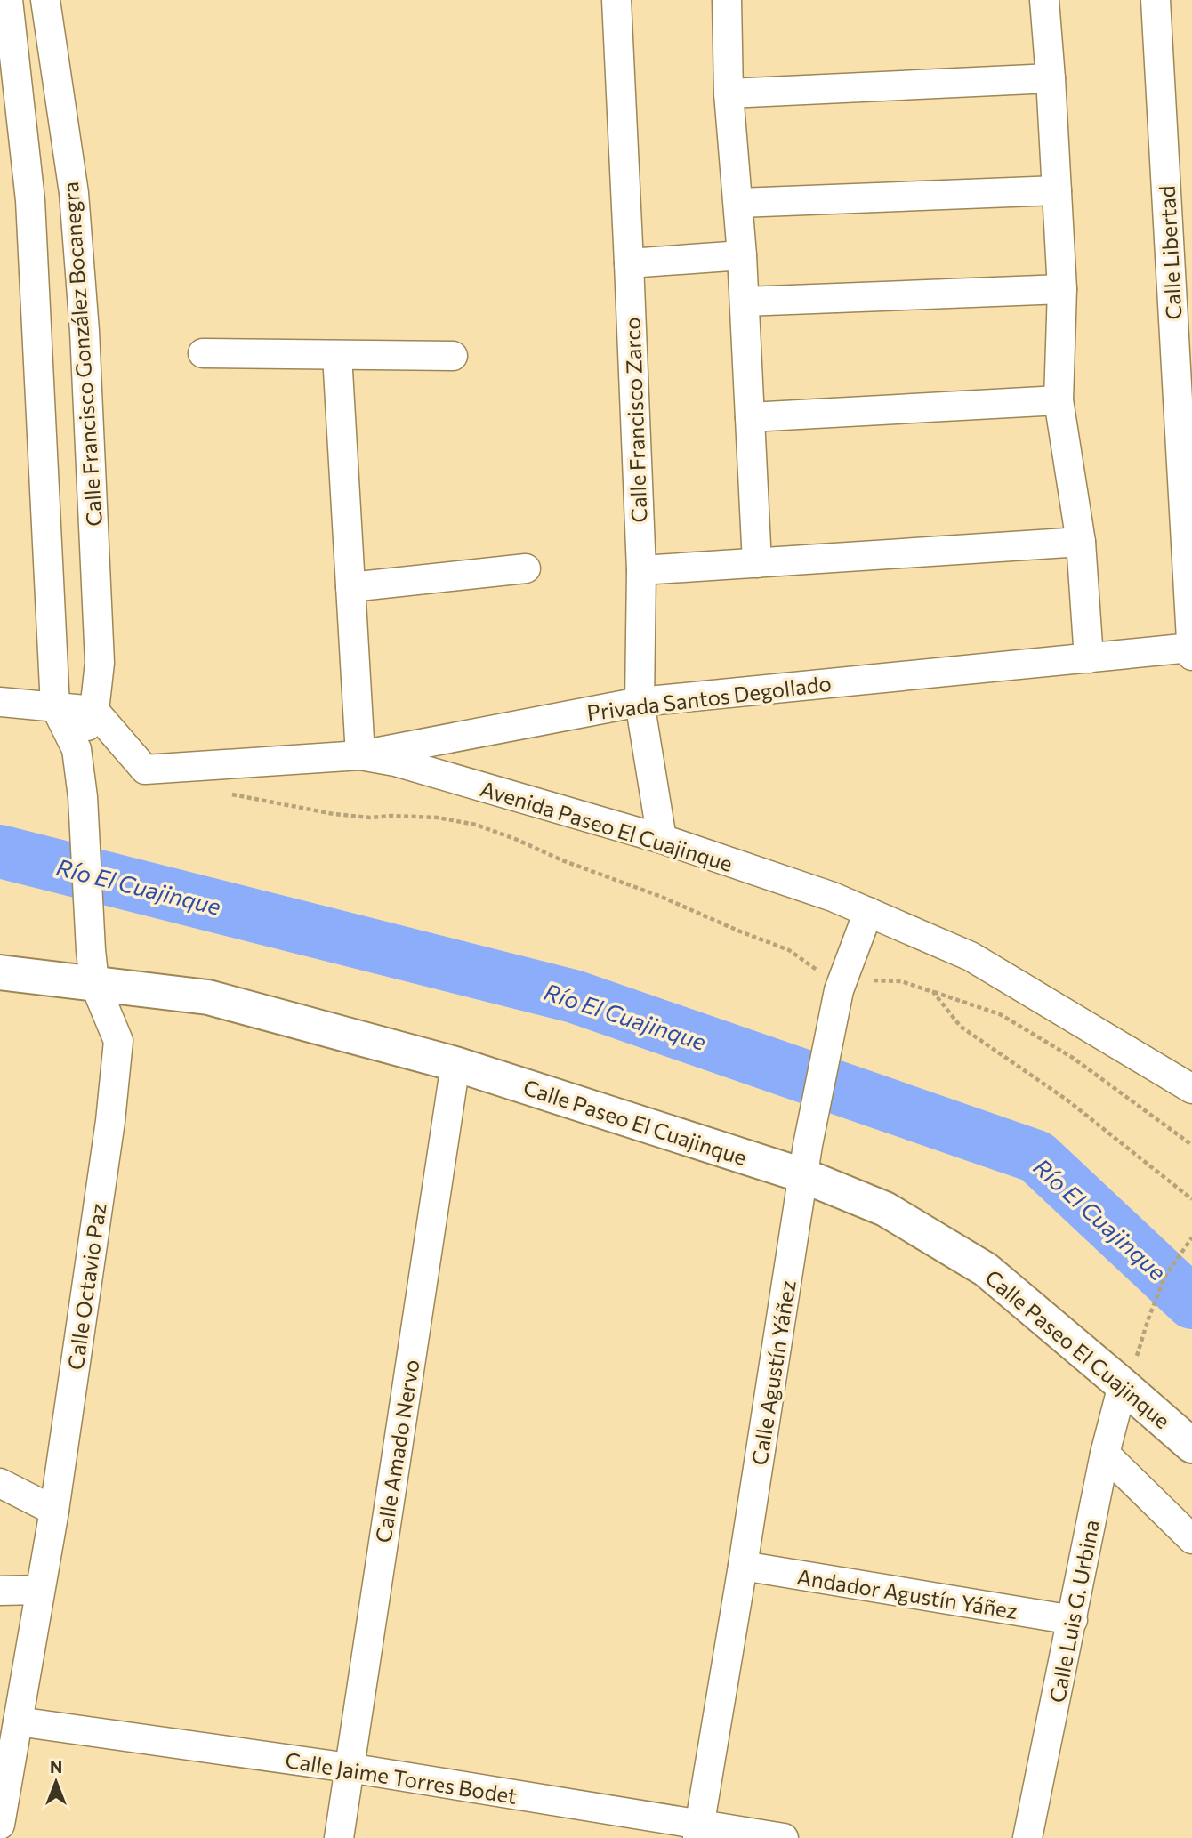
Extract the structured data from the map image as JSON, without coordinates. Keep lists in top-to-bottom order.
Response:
{
  "streets": {
    "street": [
      "Calle Libertad",
      "Calle Francisco González Bocanegra",
      "Calle Francisco Zarco",
      "Privada Santos Degollado",
      "Avenida Paseo El Cuajinque",
      "Calle Paseo El Cuajinque",
      "Calle Octavio Paz",
      "Calle Agustín Yáñez",
      "Calle Amado Nervo",
      "Andador Agustín Yáñez",
      "Calle Luis G. Urbina",
      "Calle Jaime Torres Bodet"
    ]
  },
  "crossings": [
    ["Calle Libertad", "Privada Santos Degollado"],
    ["Calle Francisco González Bocanegra", "Avenida Paseo El Cuajinque"],
    ["Calle Francisco González Bocanegra", "Calle Octavio Paz"],
    ["Calle Francisco Zarco", "Privada Santos Degollado"],
    ["Calle Francisco Zarco", "Avenida Paseo El Cuajinque"],
    ["Privada Santos Degollado", "Avenida Paseo El Cuajinque"],
    ["Avenida Paseo El Cuajinque", "Calle Agustín Yáñez"],
    ["Calle Paseo El Cuajinque", "Calle Octavio Paz"],
    ["Calle Paseo El Cuajinque", "Calle Agustín Yáñez"],
    ["Calle Paseo El Cuajinque", "Calle Amado Nervo"],
    ["Calle Paseo El Cuajinque", "Calle Luis G. Urbina"],
    ["Calle Octavio Paz", "Calle Jaime Torres Bodet"],
    ["Calle Agustín Yáñez", "Andador Agustín Yáñez"],
    ["Calle Agustín Yáñez", "Calle Jaime Torres Bodet"],
    ["Calle Amado Nervo", "Calle Jaime Torres Bodet"],
    ["Andador Agustín Yáñez", "Calle Luis G. Urbina"]
  ],
  "water": ["Río El Cuajinque"],
  "north": "top"
}
